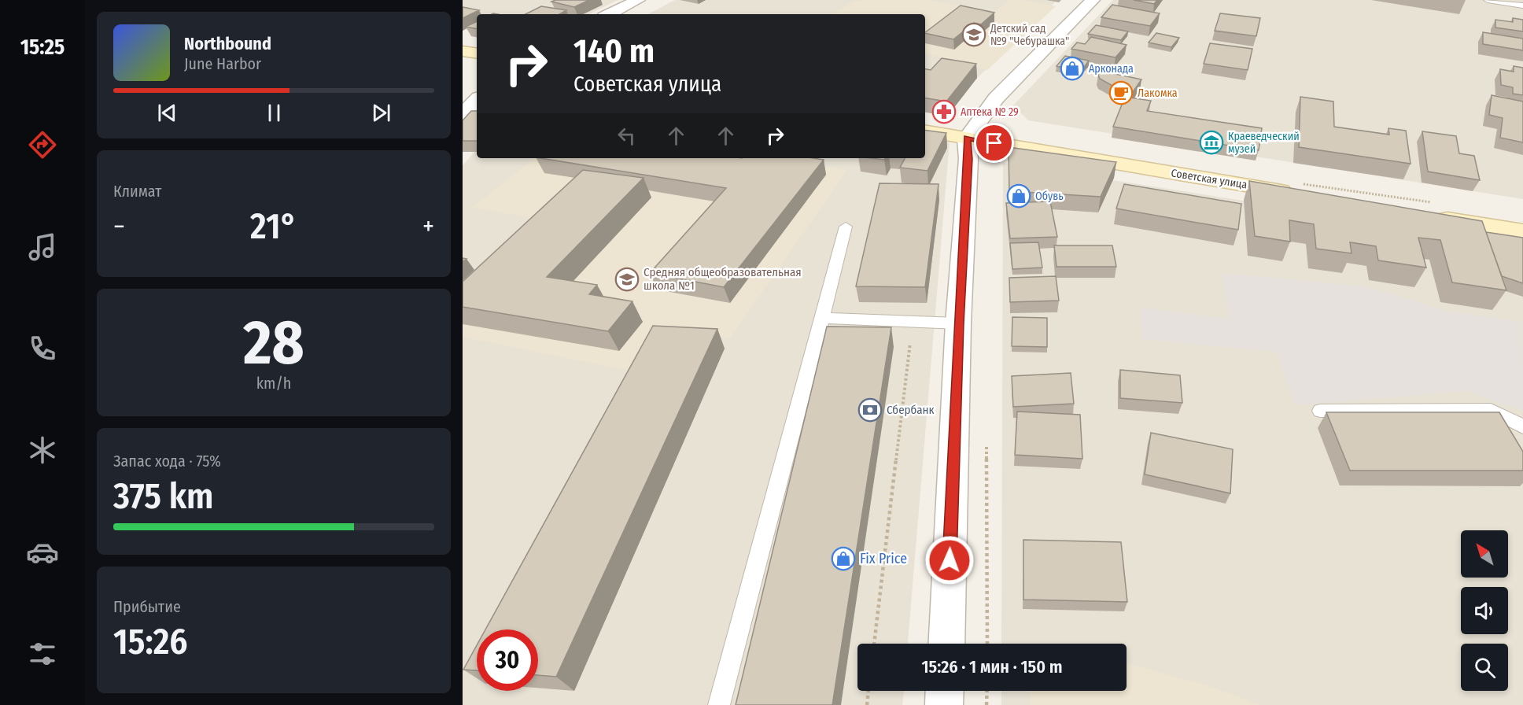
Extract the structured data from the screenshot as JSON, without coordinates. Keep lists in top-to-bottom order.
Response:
{
  "streets": {
    "main road": ["Советская улица"]
  },
  "places": {
    "school or university": ["Детский сад №9 \"Чебурашка\"", "Средняя общеобразовательная школа №1"],
    "shop": ["Арконада", "Обувь", "Fix Price"],
    "cafe": ["Лакомка"],
    "pharmacy": ["Аптека № 29"],
    "museum": ["Краеведческий музей"],
    "bank": ["Сбербанк"]
  },
  "north": "top left",
  "page": {
    "tabs": "15:25",
    "turn": ["140 m", "Советская улица"],
    "song": ["Northbound", "June Harbor"],
    "tile": [
      "Климат",
      ["28", "km/h"],
      ["Запас хода · 75%", "375 km"],
      ["Прибытие", "15:26"]
    ],
    "heat": ["−", "21°", "+"],
    "limit": "30",
    "trip": "15:26 · 1 мин · 150 m"
  }
}
